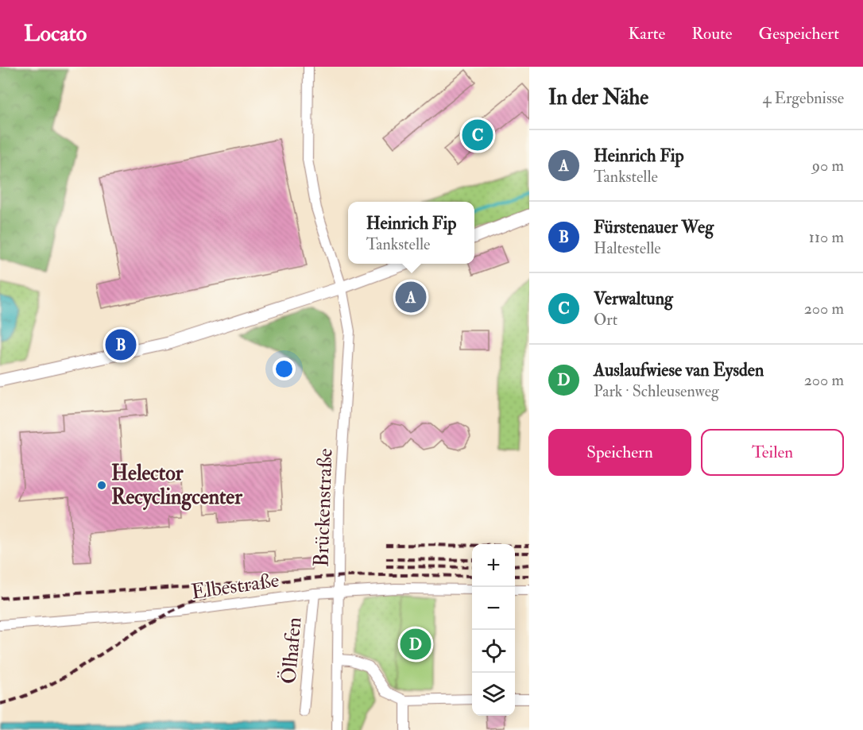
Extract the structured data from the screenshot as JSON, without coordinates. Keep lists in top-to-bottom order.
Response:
{
  "streets": {
    "street": ["Brückenstraße", "Elbestraße", "Ölhafen"]
  },
  "crossings": [
    ["Brückenstraße", "Elbestraße"],
    ["Elbestraße", "Ölhafen"]
  ],
  "places": ["Helector Recyclingcenter"],
  "page": {
    "header": "Locato",
    "nav": ["Karte", "Route", "Gespeichert"],
    "heading": ["In der Nähe", "4 Ergebnisse"],
    "pins": [
      "C",
      "A",
      "B",
      "D"
    ],
    "list": [
      {
        "mark": "A",
        "name": "Heinrich Fip",
        "note": "Tankstelle",
        "value": "90 m"
      },
      {
        "mark": "B",
        "name": "Fürstenauer Weg",
        "note": "Haltestelle",
        "value": "110 m"
      },
      {
        "mark": "C",
        "name": "Verwaltung",
        "note": "Ort",
        "value": "200 m"
      },
      {
        "mark": "D",
        "name": "Auslaufwiese van Eysden",
        "note": "Park · Schleusenweg",
        "value": "200 m"
      }
    ],
    "popup": ["Heinrich Fip", "Tankstelle"],
    "buttons": ["Speichern", "Teilen"],
    "map_buttons": ["+", "−"]
  }
}
